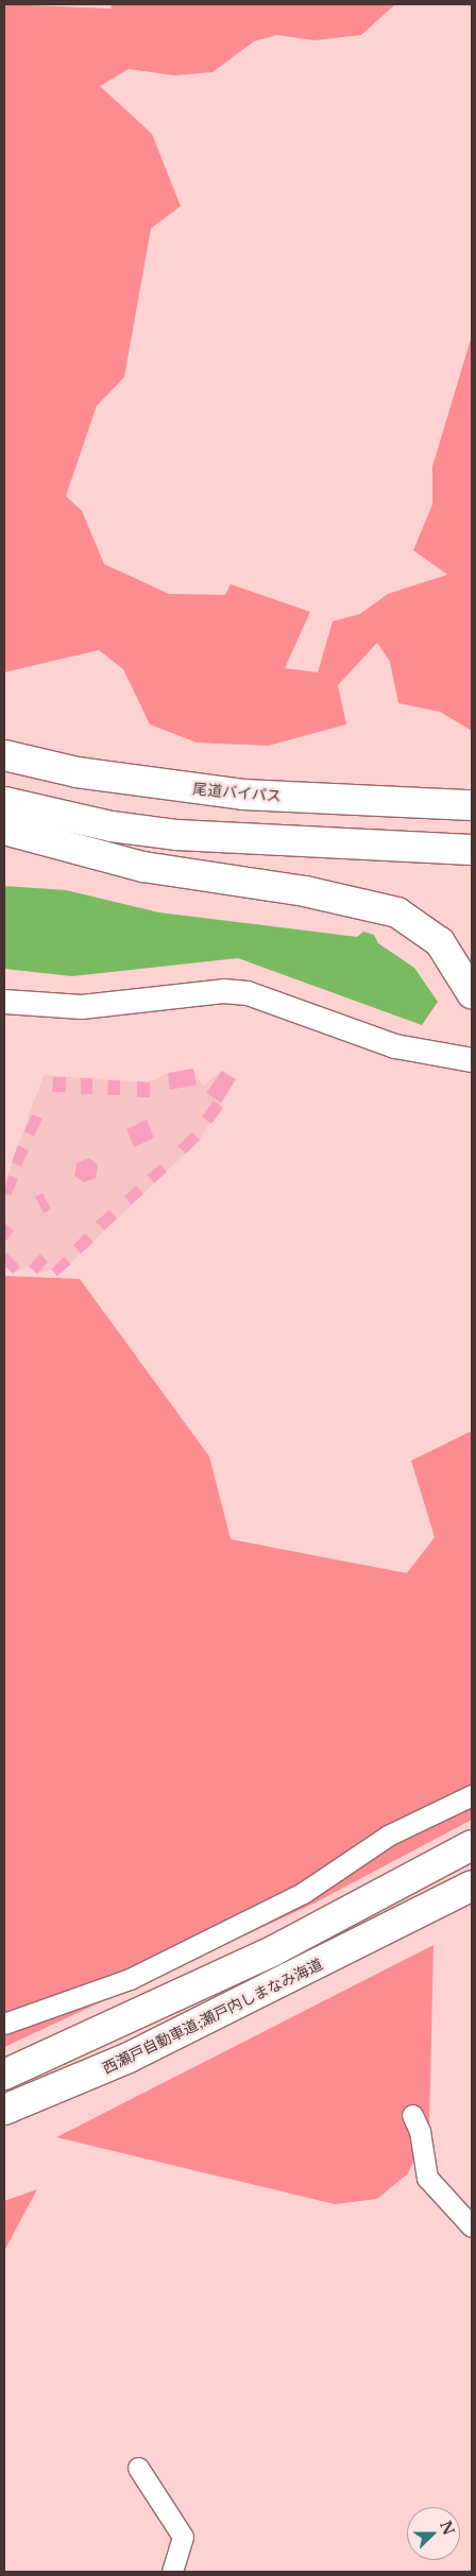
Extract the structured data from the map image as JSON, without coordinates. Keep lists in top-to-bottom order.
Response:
{
  "streets": {
    "highway": ["尾道バイパス", "西瀬戸自動車道;瀬戸内しまなみ海道"]
  },
  "north": "right"
}
